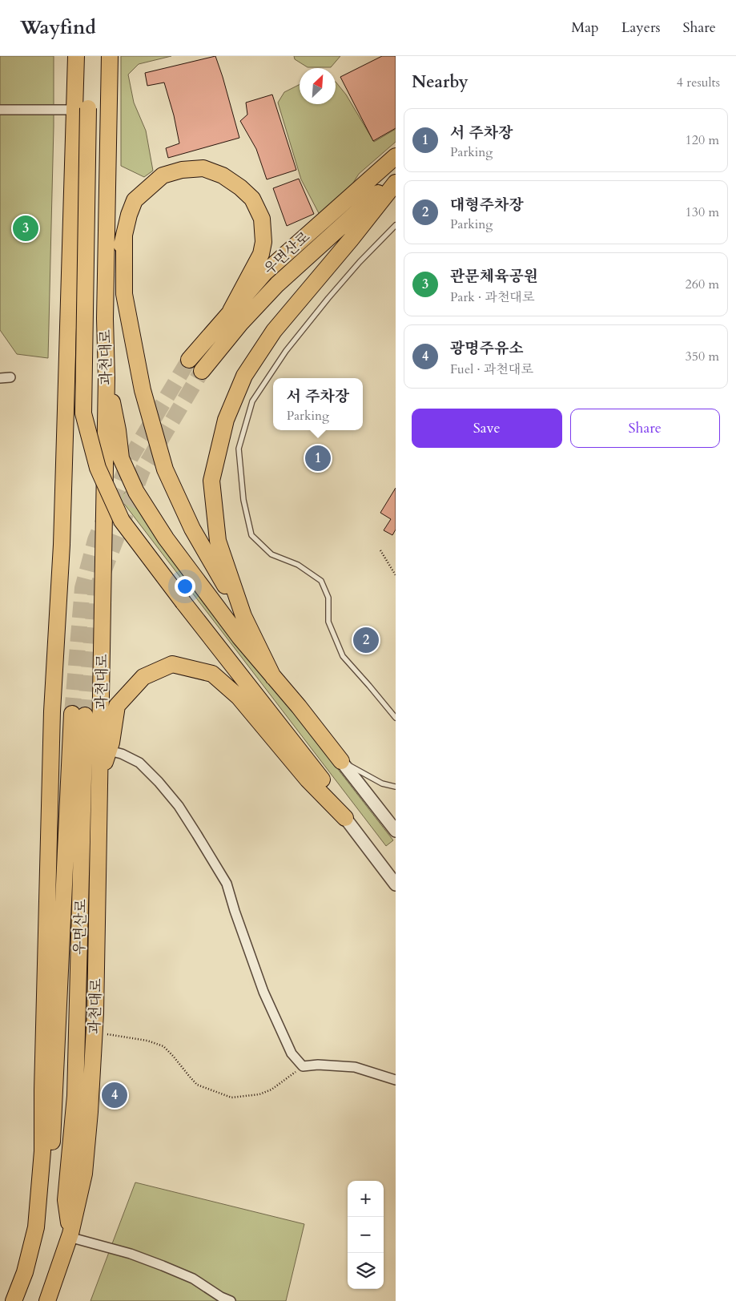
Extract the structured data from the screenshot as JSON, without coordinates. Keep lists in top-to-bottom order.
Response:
{
  "streets": {
    "highway": ["우면산로", "과천대로"]
  },
  "crossings": [
    ["우면산로", "과천대로"]
  ],
  "north": "top right",
  "page": {
    "header": "Wayfind",
    "nav": ["Map", "Layers", "Share"],
    "heading": ["Nearby", "4 results"],
    "list": [
      {
        "mark": "1",
        "name": "서 주차장",
        "note": "Parking",
        "value": "120 m"
      },
      {
        "mark": "2",
        "name": "대형주차장",
        "note": "Parking",
        "value": "130 m"
      },
      {
        "mark": "3",
        "name": "관문체육공원",
        "note": "Park · 과천대로",
        "value": "260 m"
      },
      {
        "mark": "4",
        "name": "광명주유소",
        "note": "Fuel · 과천대로",
        "value": "350 m"
      }
    ],
    "pins": [
      "3",
      "1",
      "2",
      "4"
    ],
    "popup": ["서 주차장", "Parking"],
    "buttons": ["Save", "Share"],
    "map_buttons": ["+", "−"]
  }
}
